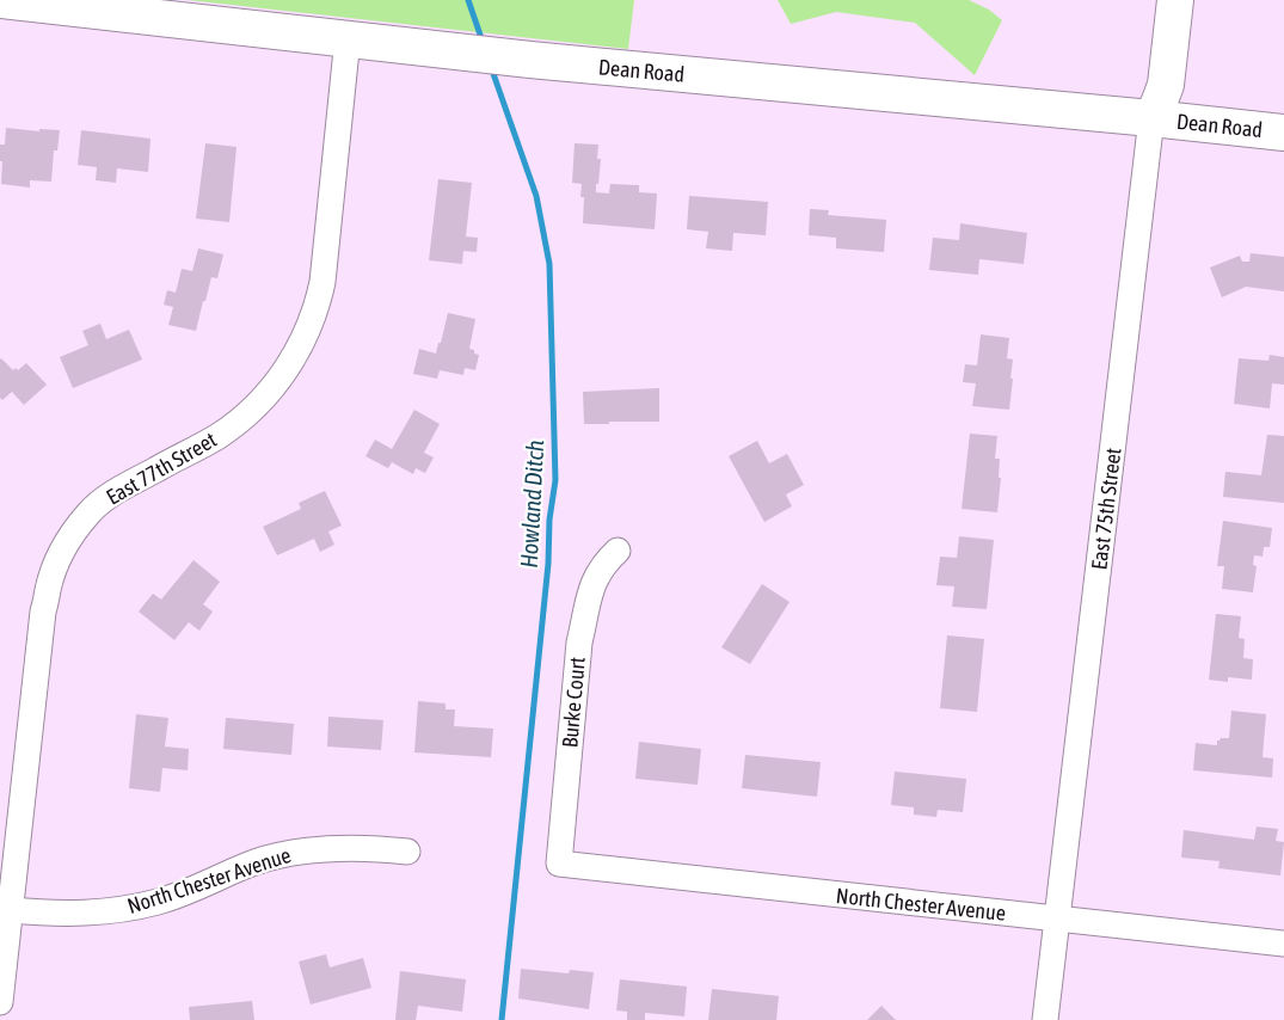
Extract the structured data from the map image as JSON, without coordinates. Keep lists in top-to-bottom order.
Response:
{
  "streets": {
    "street": [
      "Dean Road",
      "East 77th Street",
      "East 75th Street",
      "Burke Court",
      "North Chester Avenue"
    ]
  },
  "crossings": [
    ["Dean Road", "East 77th Street"],
    ["Dean Road", "East 75th Street"],
    ["East 77th Street", "North Chester Avenue"],
    ["East 75th Street", "North Chester Avenue"],
    ["Burke Court", "North Chester Avenue"]
  ],
  "water": ["Howland Ditch"]
}
